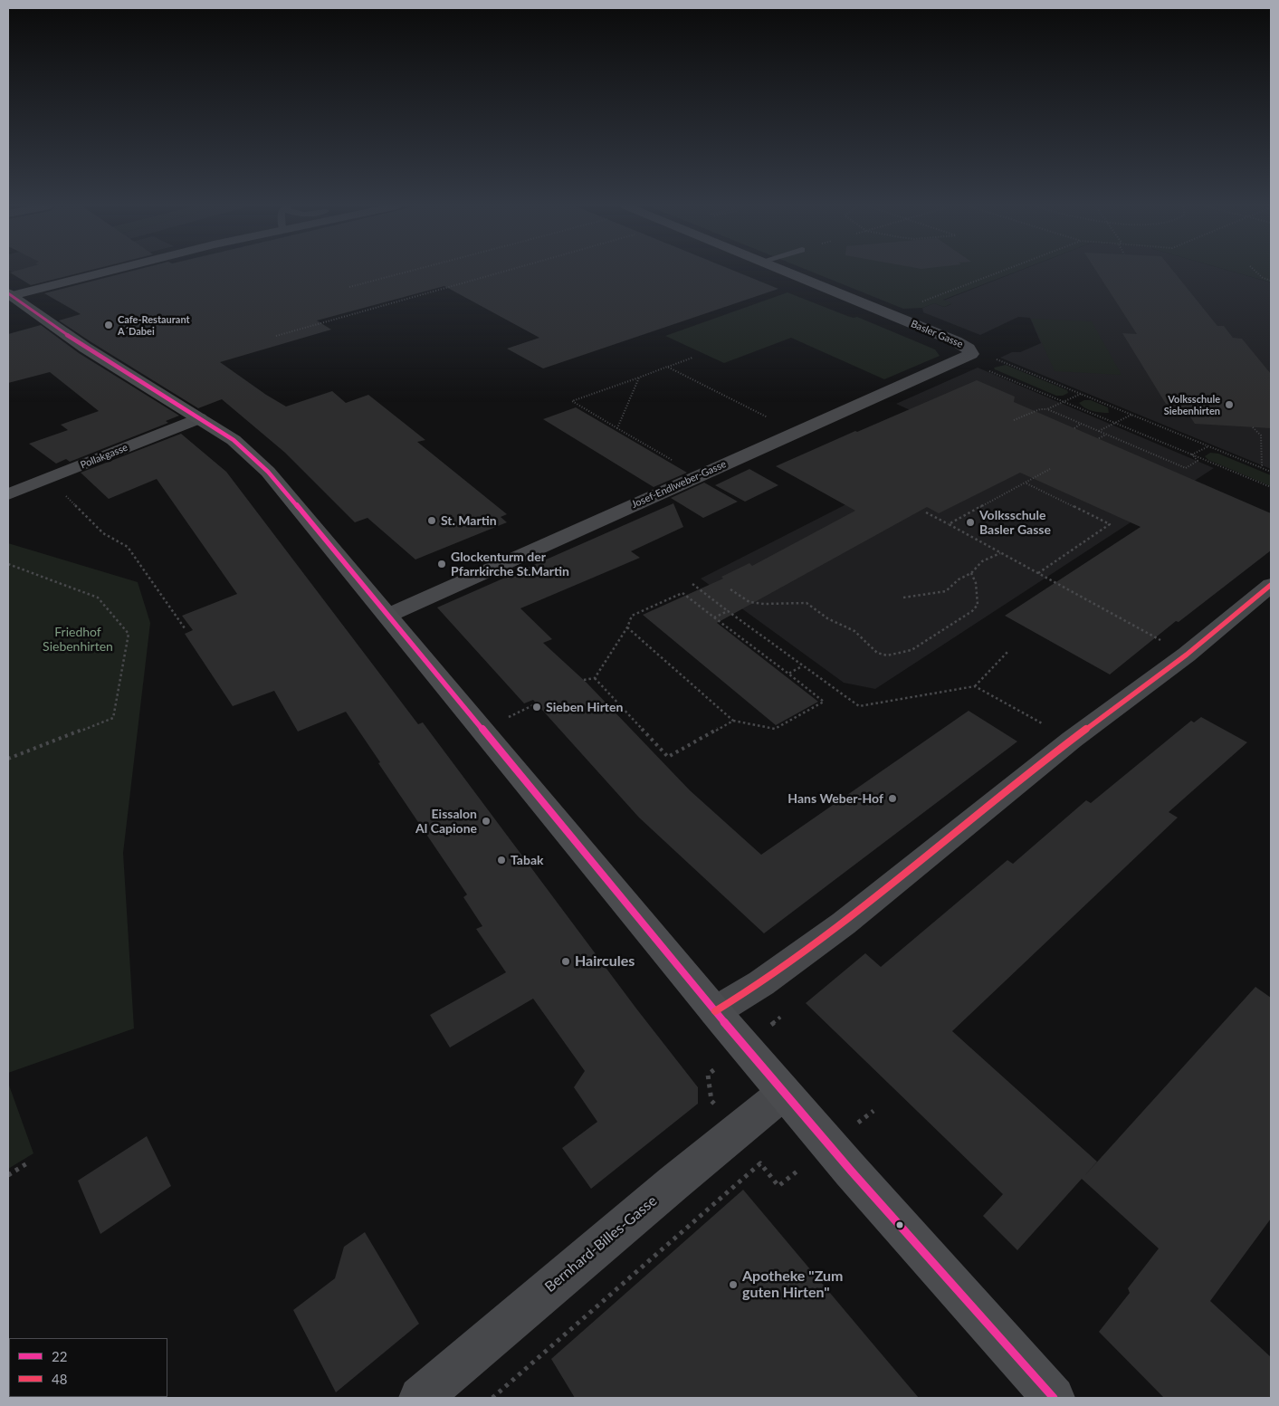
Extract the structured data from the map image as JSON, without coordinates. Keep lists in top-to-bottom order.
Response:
{
  "streets": {
    "street": [
      "Basler Gasse",
      "Pollakgasse",
      "Josef-Endlweber-Gasse",
      "Bernhard-Billes-Gasse"
    ]
  },
  "crossings": [
    ["Basler Gasse", "Josef-Endlweber-Gasse"]
  ],
  "parks": ["Friedhof Siebenhirten"],
  "places": [
    "Cafe-Restaurant A´Dabei",
    "Volksschule Siebenhirten",
    "St. Martin",
    "Volksschule Basler Gasse",
    "Glockenturm der Pfarrkirche St.Martin",
    "Sieben Hirten",
    "Hans Weber-Hof",
    "Eissalon Al Capione",
    "Tabak",
    "Haircules",
    "Apotheke \"Zum guten Hirten\""
  ],
  "lines": ["transit line 22", "transit line 48"],
  "legend": ["22", "48"]
}
